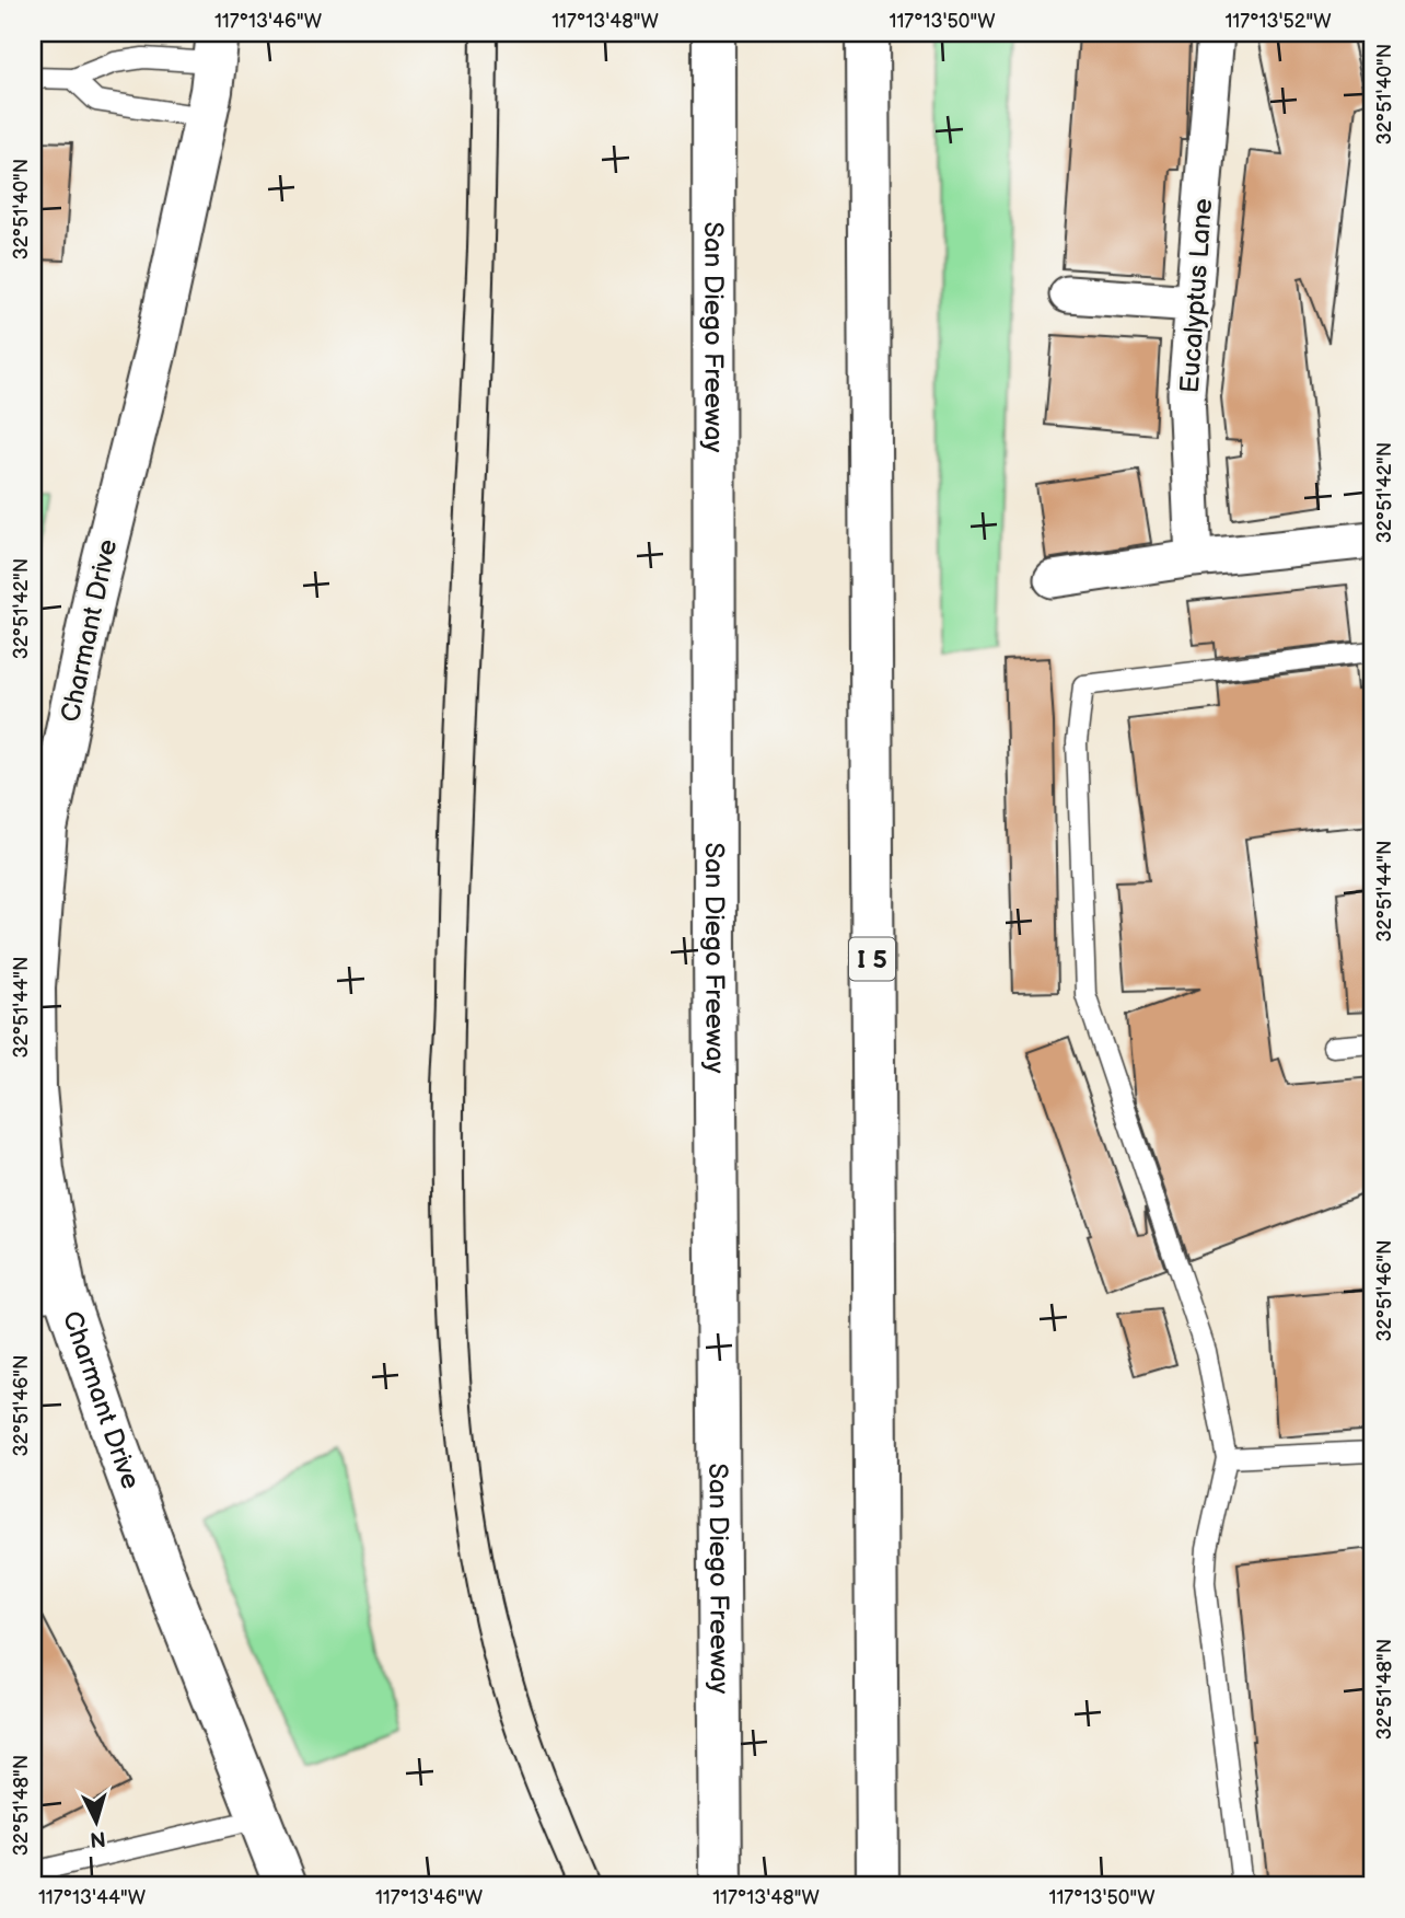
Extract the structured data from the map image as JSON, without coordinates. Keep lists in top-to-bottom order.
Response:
{
  "streets": {
    "main road": ["San Diego Freeway", "Charmant Drive", "I 5"],
    "street": ["Eucalyptus Lane"]
  },
  "north": "bottom",
  "coordinates": [
    "117°13'46\"W",
    "117°13'48\"W",
    "117°13'50\"W",
    "117°13'52\"W",
    "32°51'40\"N",
    "32°51'42\"N",
    "32°51'44\"N",
    "32°51'46\"N",
    "32°51'48\"N",
    "117°13'44\"W"
  ]
}
